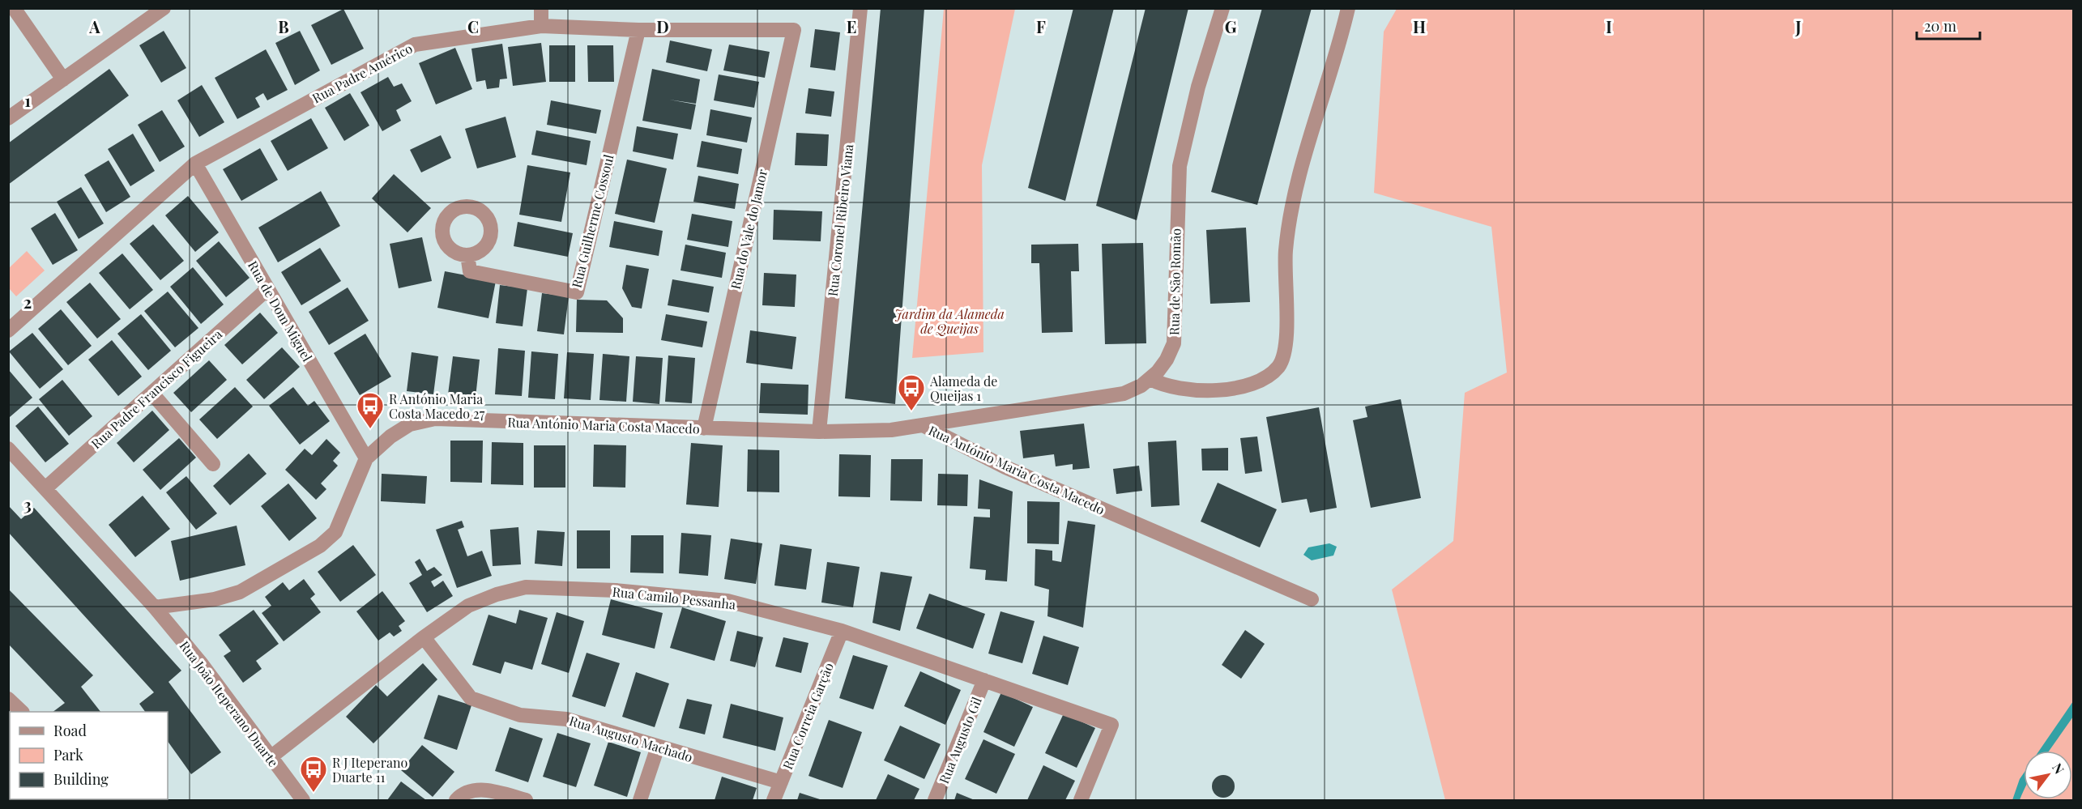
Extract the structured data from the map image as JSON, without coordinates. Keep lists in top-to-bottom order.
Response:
{
  "streets": {
    "street": [
      "Rua Padre Américo",
      "Rua Coronel Ribeiro Viana",
      "Rua Guilherme Cossoul",
      "Rua do Vale do Jamor",
      "Rua de São Romão",
      "Rua de Dom Miguel",
      "Rua Padre Francisco Figueira",
      "Rua António Maria Costa Macedo",
      "Rua Camilo Pessanha",
      "Rua João Iteperano Duarte",
      "Rua Correia Garção",
      "Rua Augusto Machado",
      "Rua Augusto Gil"
    ]
  },
  "crossings": [
    ["Rua Padre Américo", "Rua Guilherme Cossoul"],
    ["Rua Padre Américo", "Rua do Vale do Jamor"],
    ["Rua Padre Américo", "Rua de Dom Miguel"],
    ["Rua Coronel Ribeiro Viana", "Rua António Maria Costa Macedo"],
    ["Rua do Vale do Jamor", "Rua António Maria Costa Macedo"],
    ["Rua de São Romão", "Rua António Maria Costa Macedo"],
    ["Rua de Dom Miguel", "Rua Padre Francisco Figueira"],
    ["Rua de Dom Miguel", "Rua António Maria Costa Macedo"],
    ["Rua António Maria Costa Macedo", "Rua João Iteperano Duarte"],
    ["Rua Camilo Pessanha", "Rua João Iteperano Duarte"],
    ["Rua Camilo Pessanha", "Rua Correia Garção"],
    ["Rua Camilo Pessanha", "Rua Augusto Machado"],
    ["Rua Camilo Pessanha", "Rua Augusto Gil"],
    ["Rua Correia Garção", "Rua Augusto Machado"]
  ],
  "parks": ["Jardim da Alameda de Queijas"],
  "places": {
    "bus stop": ["Alameda de Queijas 1", "R António Maria Costa Macedo 27", "R J Iteperano Duarte 11"]
  },
  "legend": ["Road", "Park", "Building"],
  "scale_bar": "20 m",
  "north": "top right",
  "grid": {
    "columns": [
      "A",
      "B",
      "C",
      "D",
      "E",
      "F",
      "G",
      "H",
      "I",
      "J"
    ],
    "rows": ["1", "2", "3"]
  }
}
